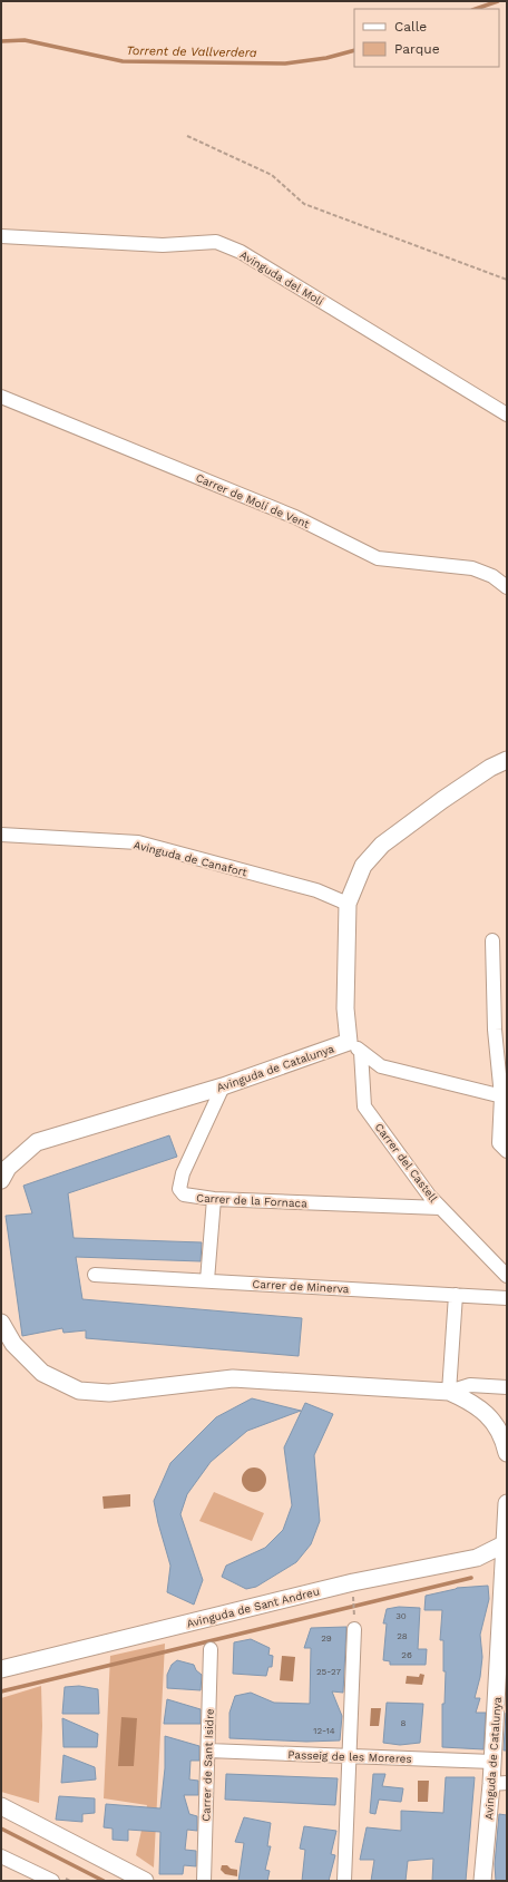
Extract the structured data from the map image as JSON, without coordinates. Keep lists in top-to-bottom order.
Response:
{
  "streets": {
    "street": [
      "Avinguda del Molí",
      "Carrer de Molí de Vent",
      "Avinguda de Canafort",
      "Avinguda de Catalunya",
      "Carrer del Castell",
      "Carrer de la Fornaca",
      "Carrer de Minerva",
      "Avinguda de Sant Andreu",
      "Passeig de les Moreres",
      "Carrer de Sant Isidre"
    ]
  },
  "crossings": [
    ["Avinguda de Canafort", "Avinguda de Catalunya"],
    ["Avinguda de Catalunya", "Carrer del Castell"],
    ["Avinguda de Catalunya", "Carrer de la Fornaca"],
    ["Avinguda de Catalunya", "Avinguda de Sant Andreu"],
    ["Avinguda de Catalunya", "Passeig de les Moreres"],
    ["Carrer del Castell", "Carrer de la Fornaca"],
    ["Passeig de les Moreres", "Carrer de Sant Isidre"]
  ],
  "water": ["Torrent de Vallverdera"],
  "house_numbers": [
    "30",
    "28",
    "29",
    "26",
    "25-27",
    "8",
    "12-14"
  ],
  "legend": ["Calle", "Parque"]
}
